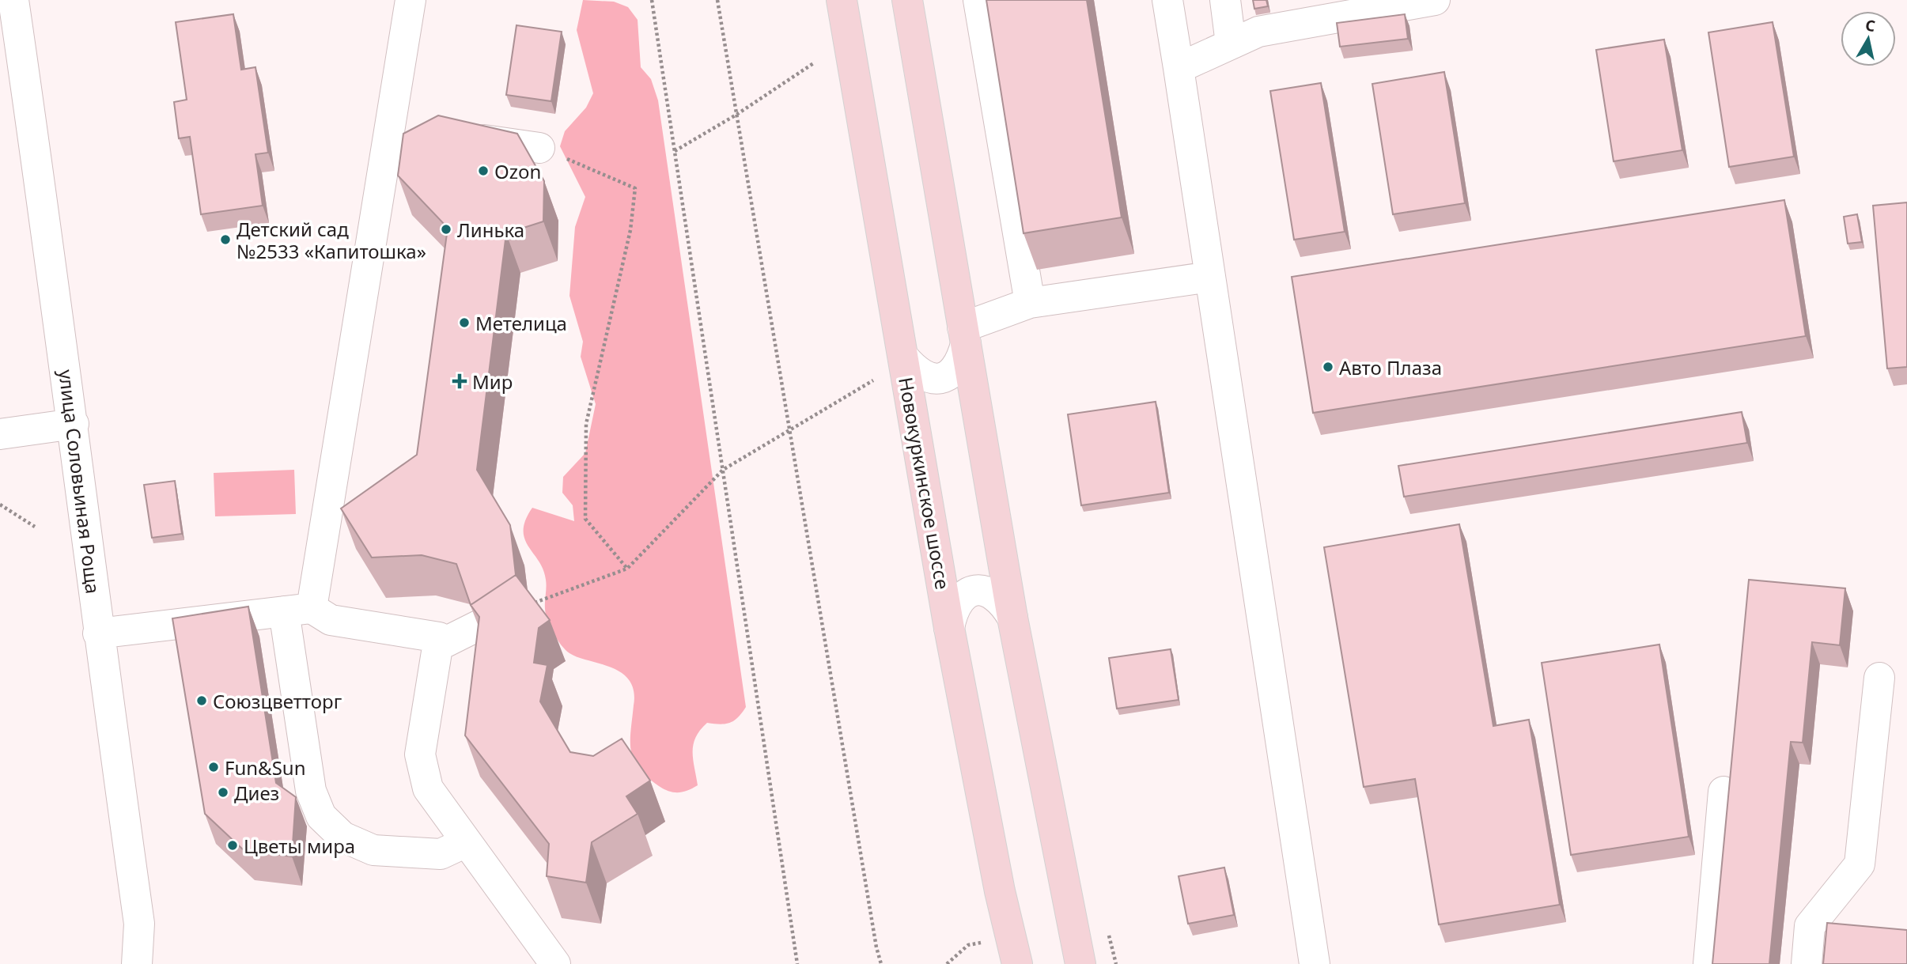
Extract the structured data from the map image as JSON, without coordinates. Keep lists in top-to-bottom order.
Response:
{
  "streets": {
    "main road": ["Новокуркинское шоссе"],
    "street": ["улица Соловьиная Роща"]
  },
  "places": {
    "other": [
      "Ozon",
      "Линька",
      "Детский сад №2533 «Капитошка»",
      "Метелица",
      "Авто Плаза",
      "Союзцветторг",
      "Fun&Sun",
      "Диез",
      "Цветы мира"
    ],
    "health": ["Мир"]
  },
  "north": "top"
}
